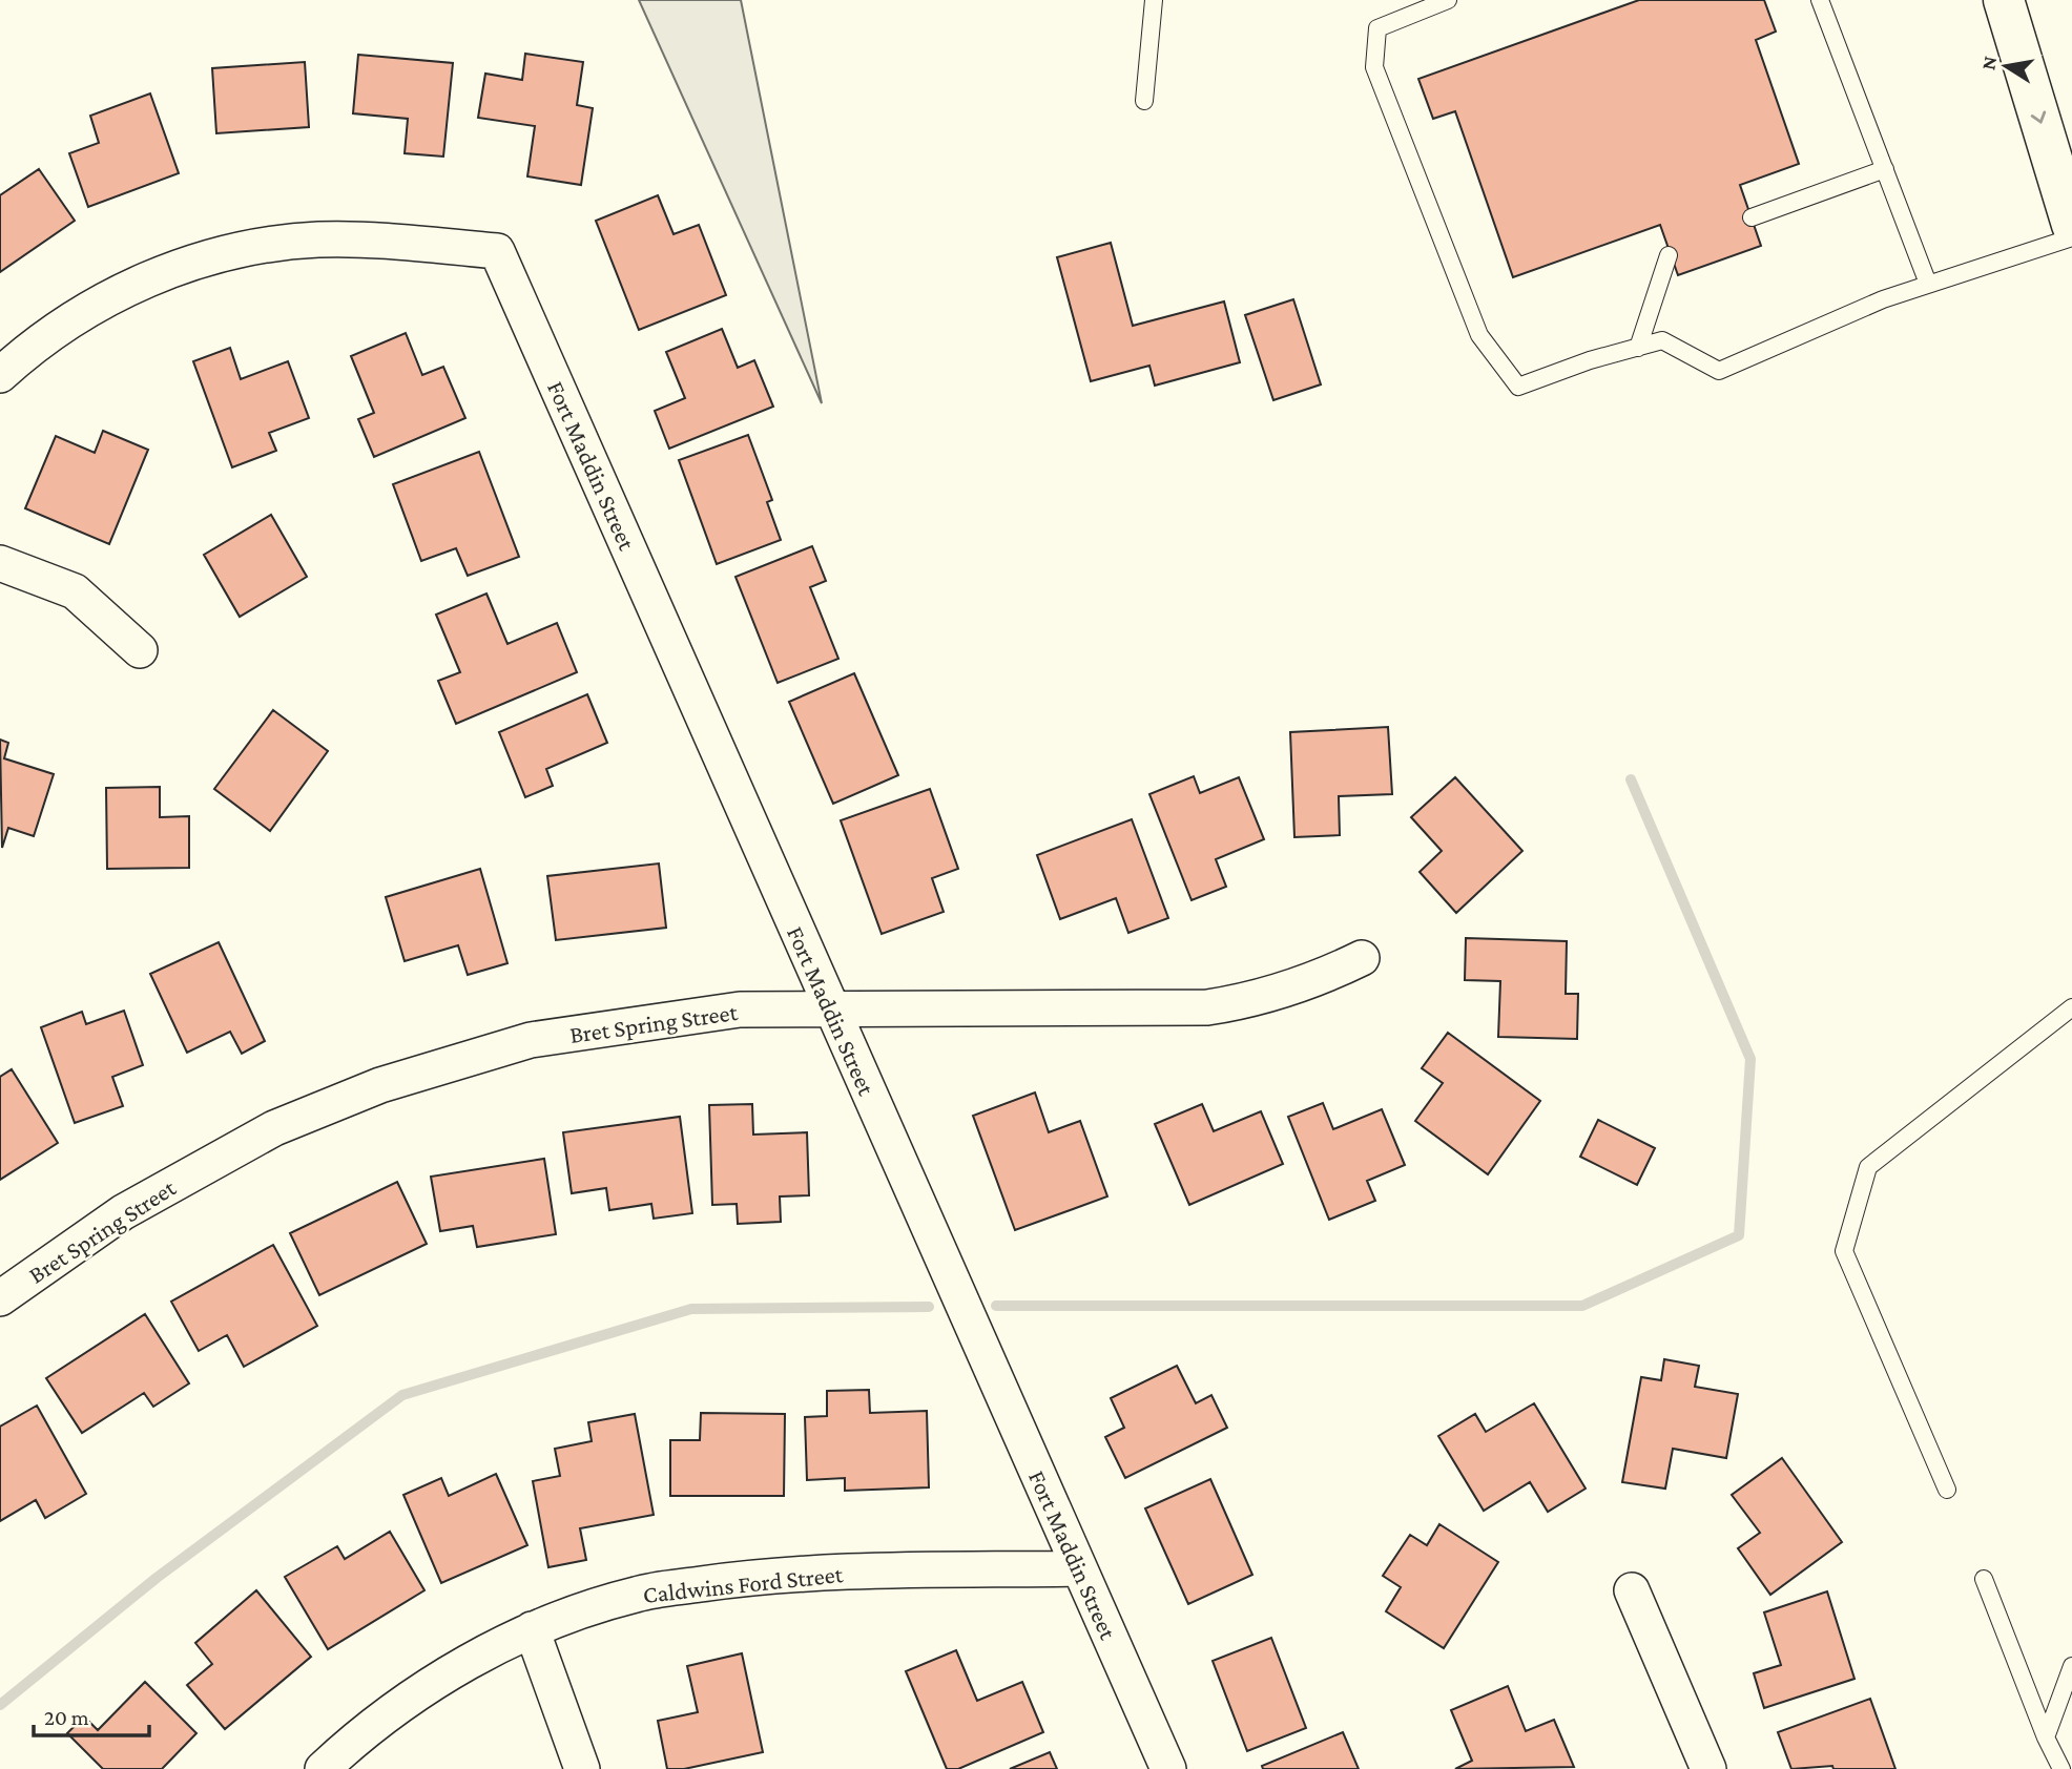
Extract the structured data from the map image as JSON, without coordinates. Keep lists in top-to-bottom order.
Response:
{
  "streets": {
    "street": ["Fort Maddin Street", "Bret Spring Street", "Caldwins Ford Street"]
  },
  "crossings": [
    ["Fort Maddin Street", "Bret Spring Street"],
    ["Fort Maddin Street", "Caldwins Ford Street"]
  ],
  "scale_bar": "20 m",
  "north": "left"
}
